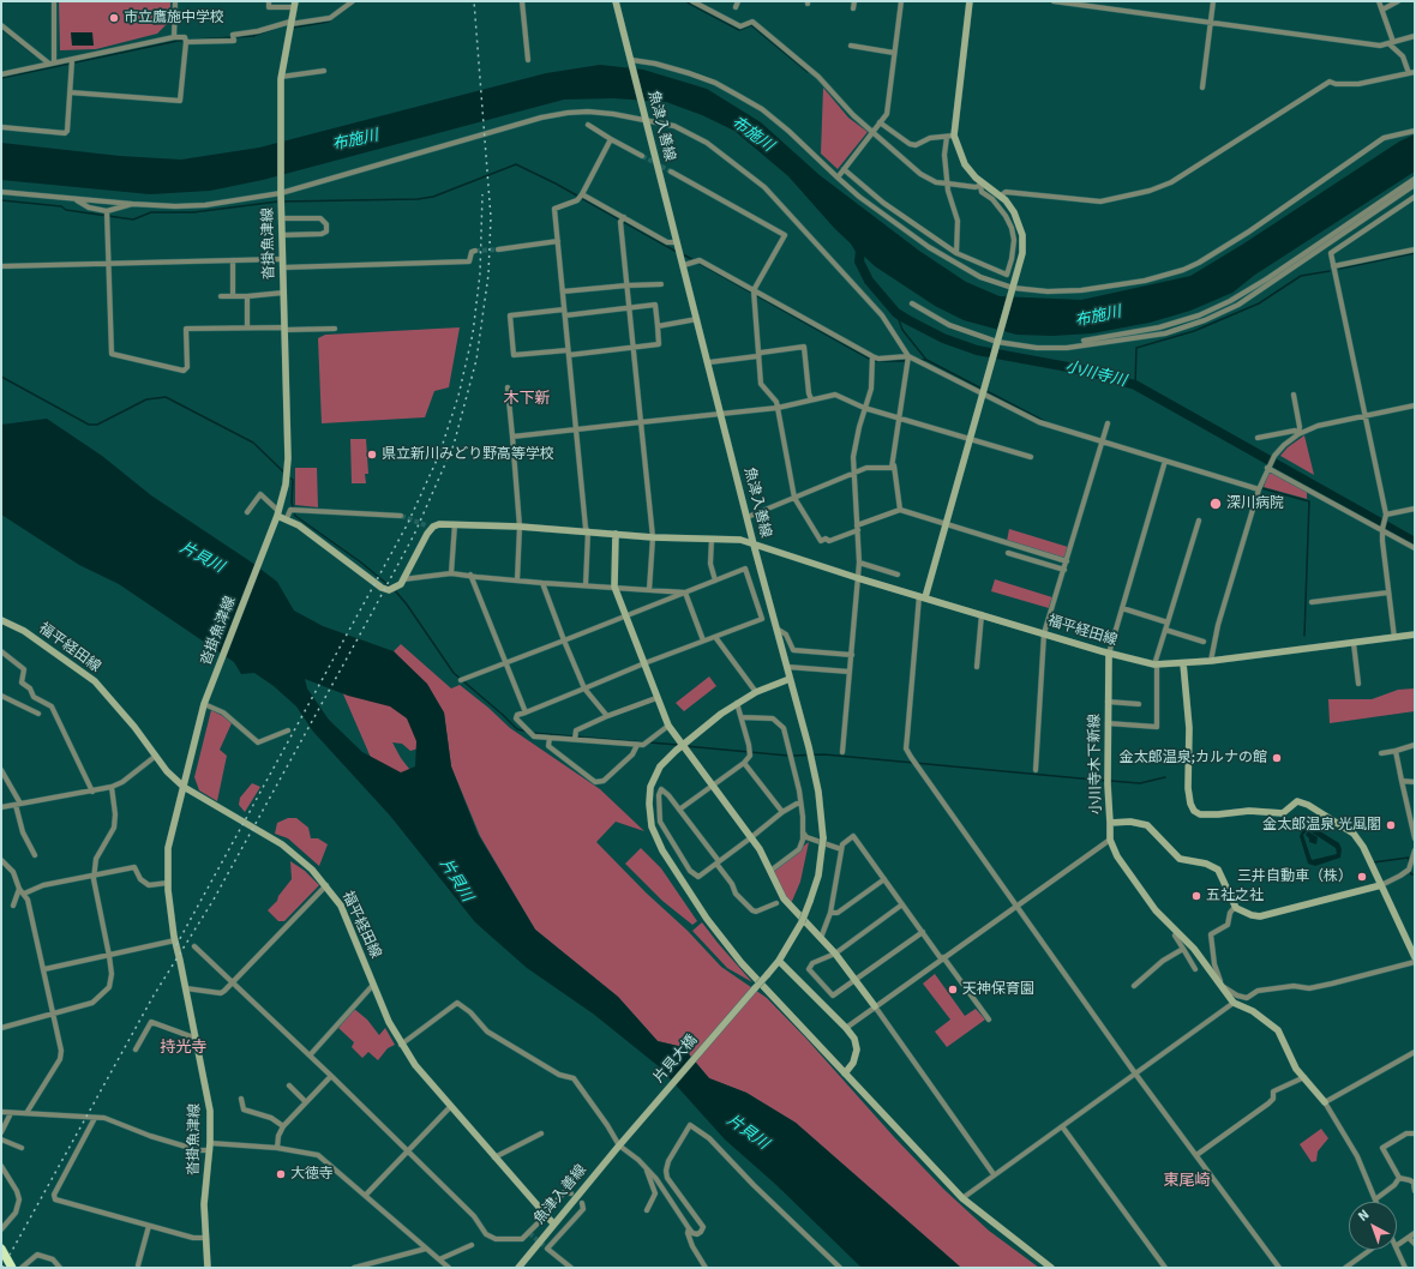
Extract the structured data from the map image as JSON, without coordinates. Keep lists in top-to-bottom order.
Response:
{
  "streets": {
    "main road": [
      "魚津入善線",
      "沓掛魚津線",
      "福平経田線",
      "小川寺木下新線",
      "片貝大橋"
    ]
  },
  "crossings": [
    ["魚津入善線", "福平経田線"],
    ["魚津入善線", "片貝大橋"],
    ["沓掛魚津線", "福平経田線"],
    ["福平経田線", "小川寺木下新線"]
  ],
  "districts": ["木下新", "持光寺", "東尾崎"],
  "water": ["布施川", "小川寺川", "片貝川"],
  "places": [
    "市立鷹施中学校",
    "県立新川みどり野高等学校",
    "深川病院",
    "金太郎温泉;カルナの館",
    "金太郎温泉 光風閣",
    "三井自動車（株）",
    "五社之社",
    "天神保育園",
    "大徳寺"
  ],
  "north": "top left"
}
